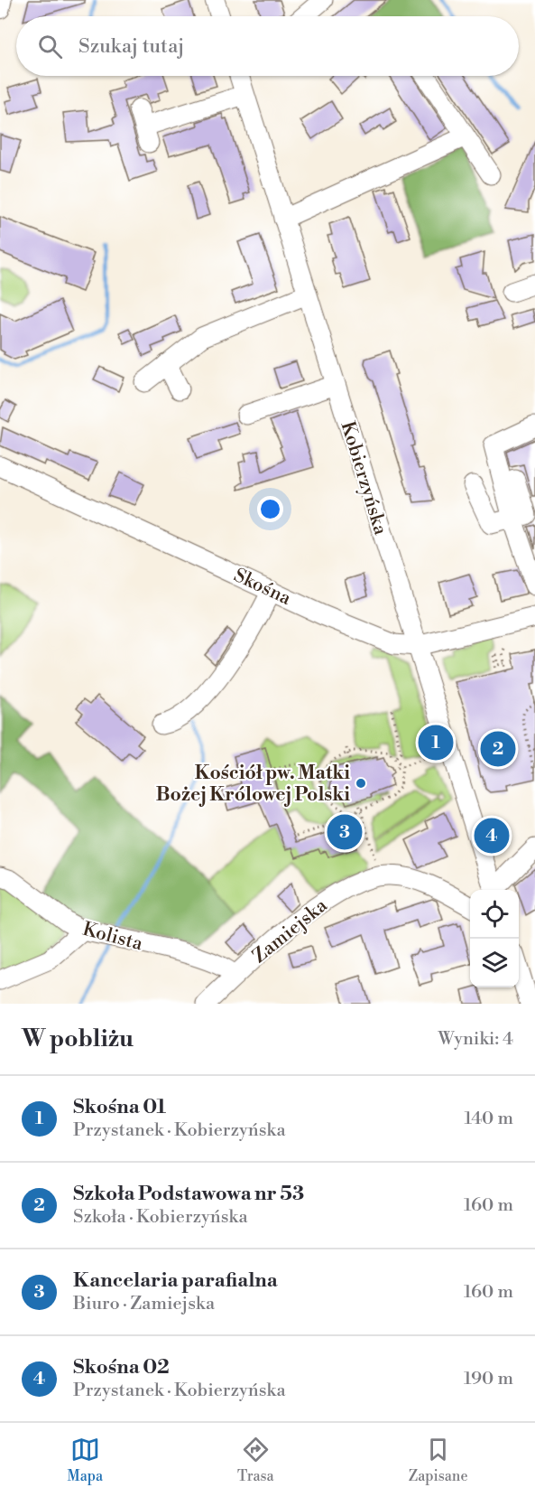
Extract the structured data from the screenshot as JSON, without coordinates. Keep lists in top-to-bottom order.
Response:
{
  "streets": {
    "street": [
      "Kobierzyńska",
      "Skośna",
      "Zamiejska",
      "Kolista"
    ]
  },
  "crossings": [
    ["Kobierzyńska", "Skośna"],
    ["Zamiejska", "Kolista"]
  ],
  "places": ["Kościół pw. Matki Bożej Królowej Polski"],
  "page": {
    "search": "Szukaj tutaj",
    "pins": [
      "1",
      "2",
      "3",
      "4"
    ],
    "heading": ["W pobliżu", "Wyniki: 4"],
    "list": [
      {
        "mark": "1",
        "name": "Skośna 01",
        "note": "Przystanek · Kobierzyńska",
        "value": "140 m"
      },
      {
        "mark": "2",
        "name": "Szkoła Podstawowa nr 53",
        "note": "Szkoła · Kobierzyńska",
        "value": "160 m"
      },
      {
        "mark": "3",
        "name": "Kancelaria parafialna",
        "note": "Biuro · Zamiejska",
        "value": "160 m"
      },
      {
        "mark": "4",
        "name": "Skośna 02",
        "note": "Przystanek · Kobierzyńska",
        "value": "190 m"
      }
    ],
    "nav": ["Mapa", "Trasa", "Zapisane"]
  }
}
